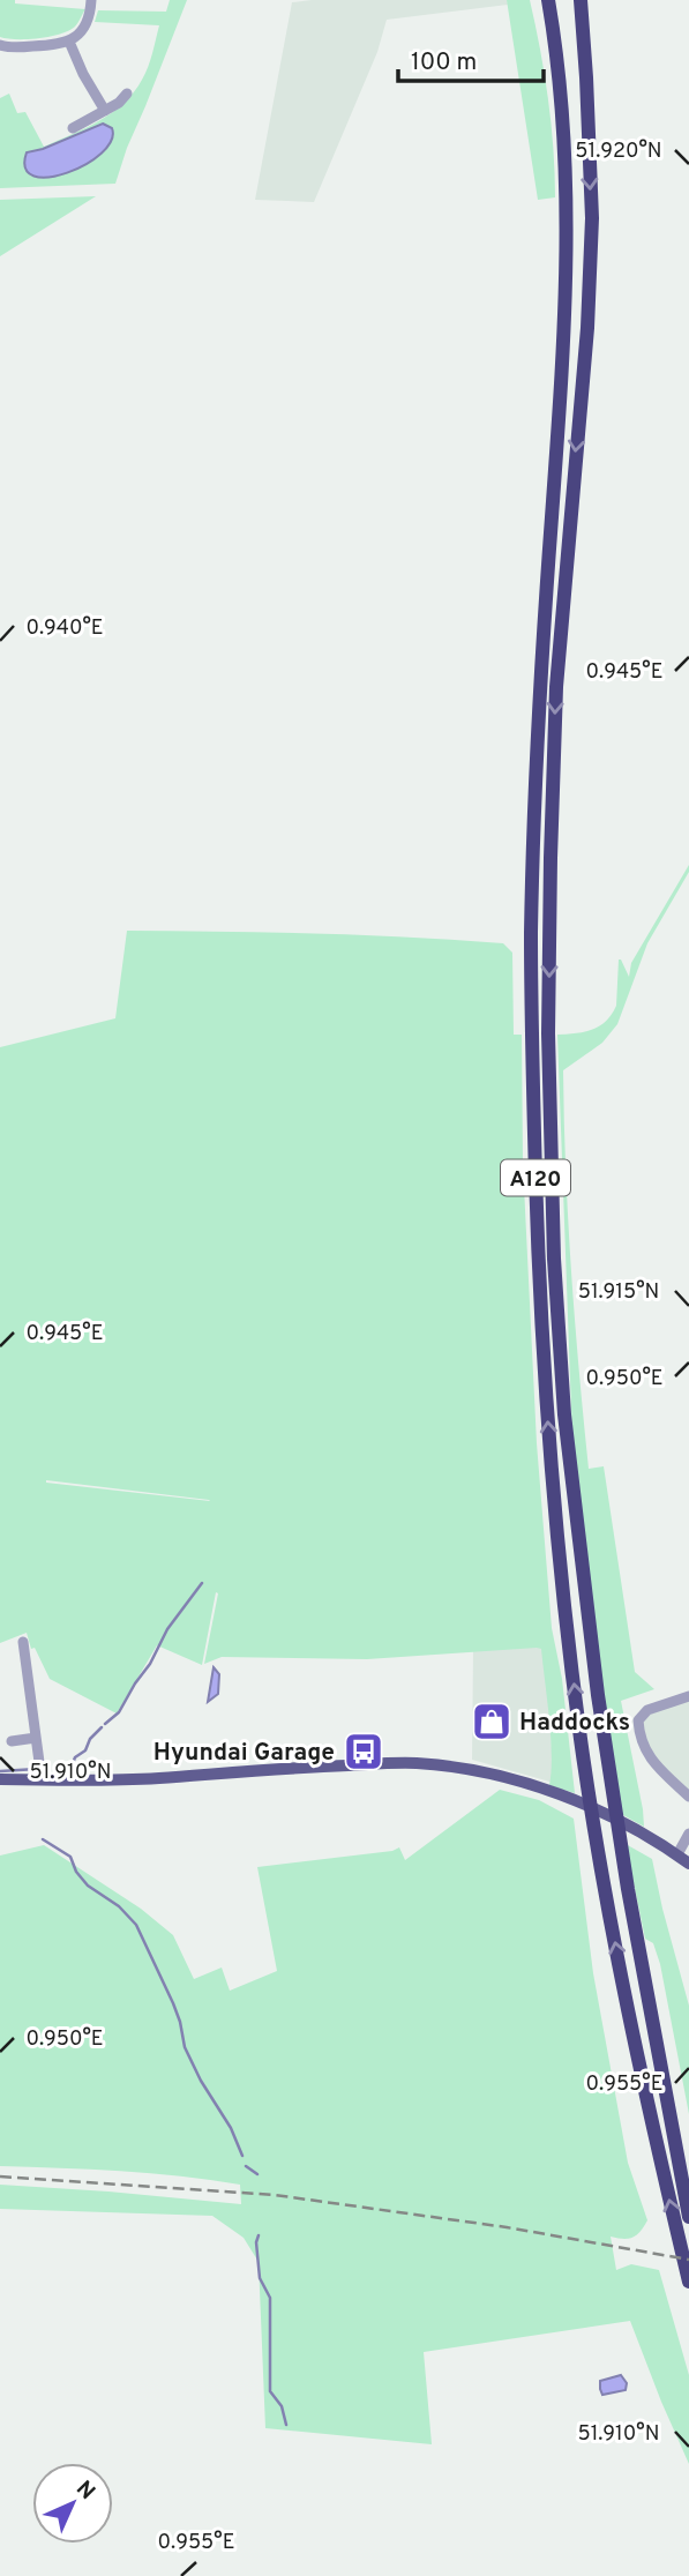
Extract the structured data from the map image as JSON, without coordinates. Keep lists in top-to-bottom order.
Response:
{
  "streets": {
    "highway": ["A120"]
  },
  "places": {
    "shop": ["Haddocks"],
    "bus stop": ["Hyundai Garage"]
  },
  "scale_bar": "100 m",
  "north": "top right",
  "coordinates": [
    "51.920°N",
    "0.940°E",
    "0.945°E",
    "51.915°N",
    "0.950°E",
    "51.910°N",
    "0.955°E"
  ]
}
